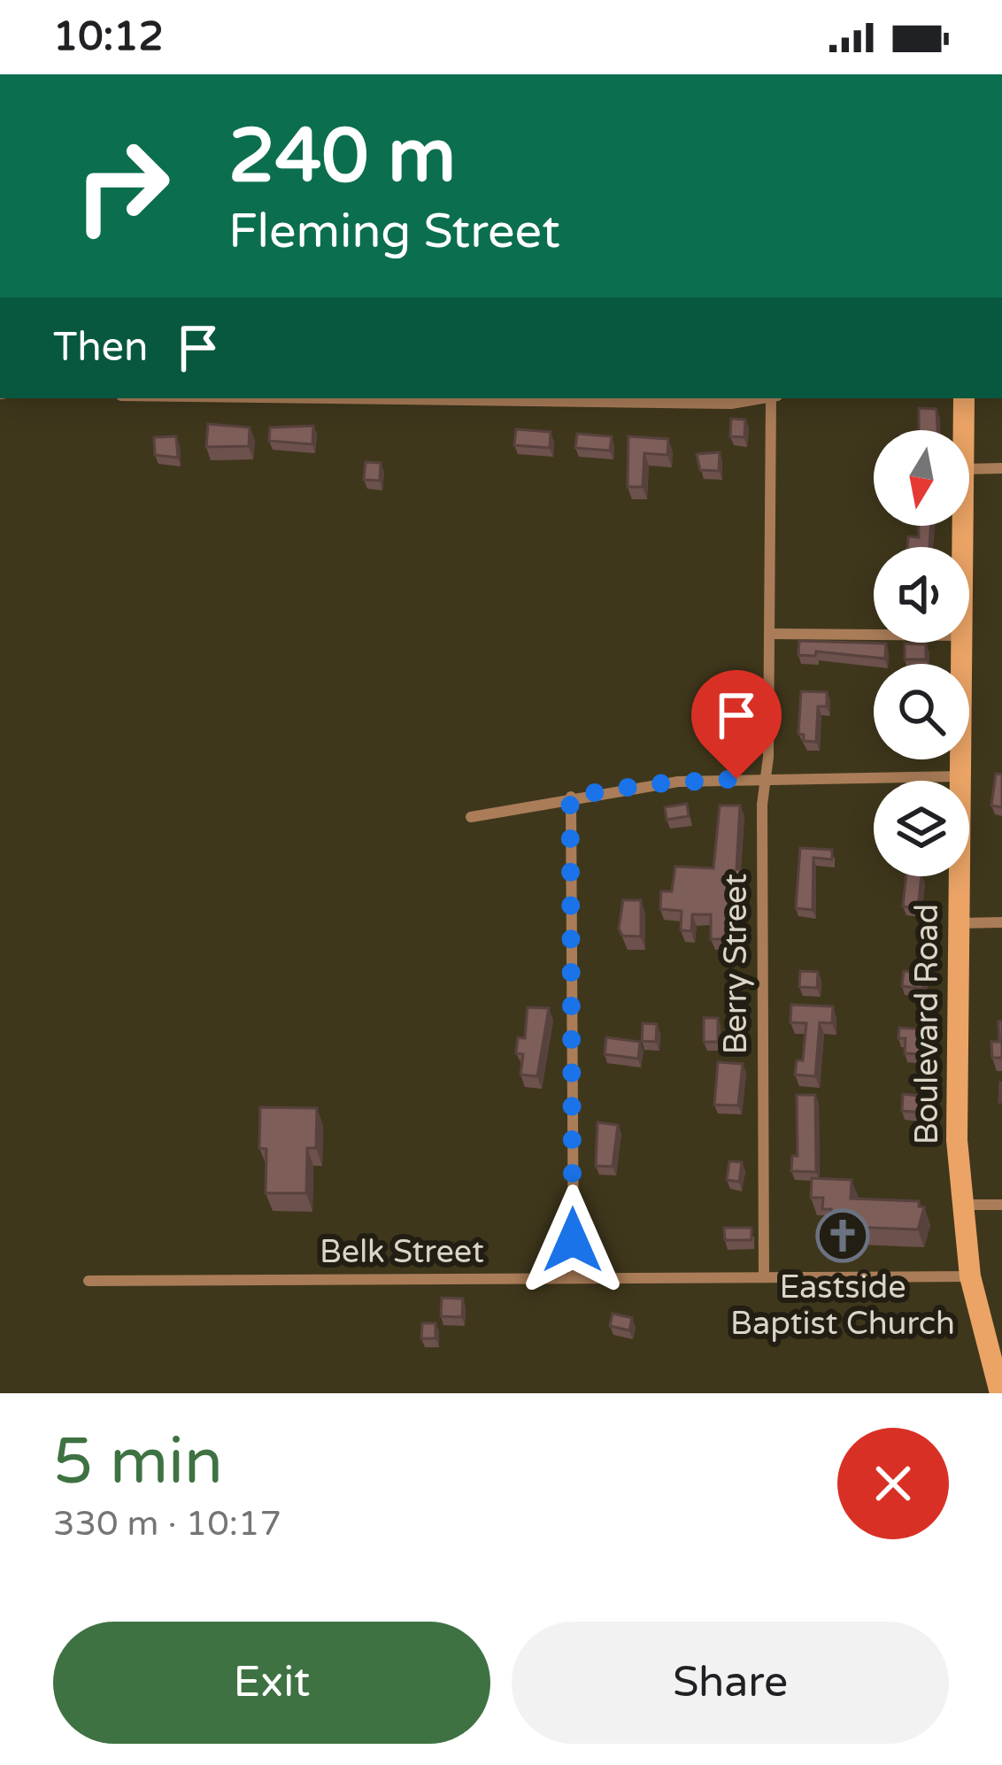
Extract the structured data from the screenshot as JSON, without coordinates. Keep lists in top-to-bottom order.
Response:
{
  "streets": {
    "street": ["Berry Street", "Boulevard Road", "Belk Street"]
  },
  "crossings": [
    ["Berry Street", "Belk Street"],
    ["Boulevard Road", "Belk Street"]
  ],
  "places": {
    "church": ["Eastside Baptist Church"]
  },
  "north": "bottom",
  "page": {
    "status": "10:12",
    "turn": ["240 m", "Fleming Street"],
    "then": "Then",
    "heading": ["5 min", "330 m · 10:17"],
    "buttons": ["Exit", "Share"]
  }
}
